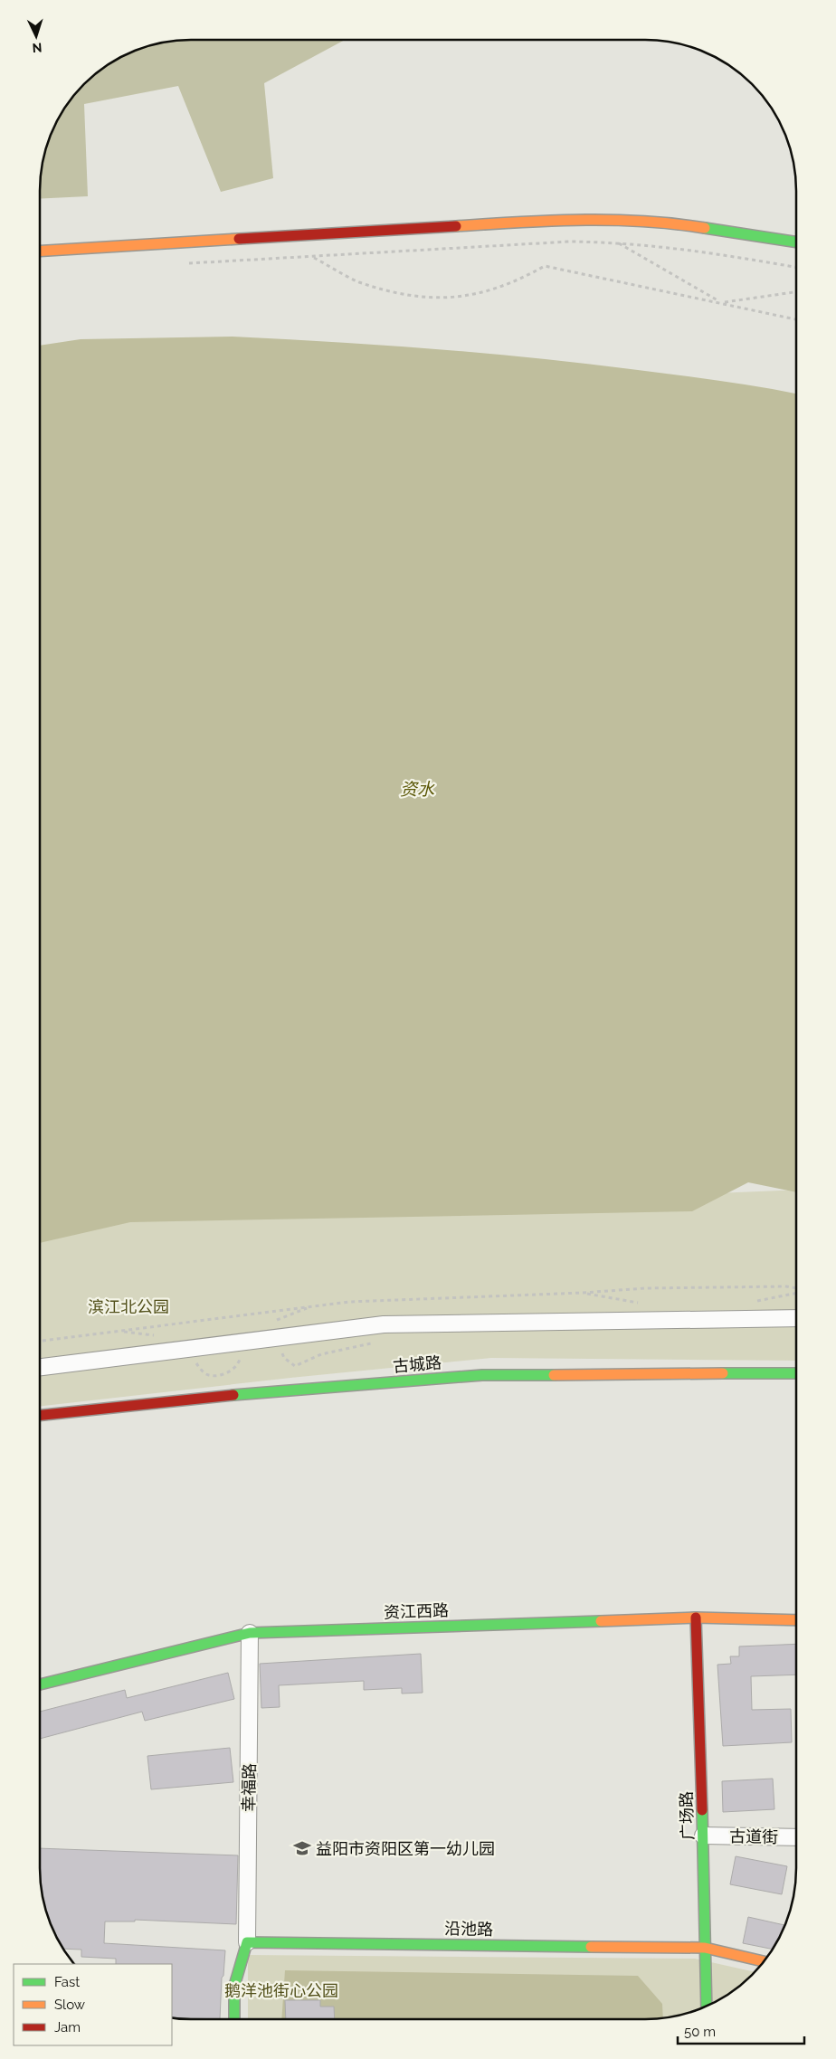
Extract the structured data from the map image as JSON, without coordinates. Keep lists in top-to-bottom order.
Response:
{
  "streets": {
    "street": [
      "古城路",
      "资江西路",
      "幸福路",
      "广场路",
      "古道街",
      "沿池路"
    ]
  },
  "crossings": [
    ["资江西路", "幸福路"],
    ["资江西路", "广场路"],
    ["幸福路", "沿池路"],
    ["广场路", "古道街"],
    ["广场路", "沿池路"]
  ],
  "water": ["资水"],
  "parks": ["滨江北公园", "鹅洋池街心公园"],
  "places": {
    "school or university": ["益阳市资阳区第一幼儿园"]
  },
  "legend": ["Fast", "Slow", "Jam"],
  "scale_bar": "50 m",
  "north": "bottom"
}
